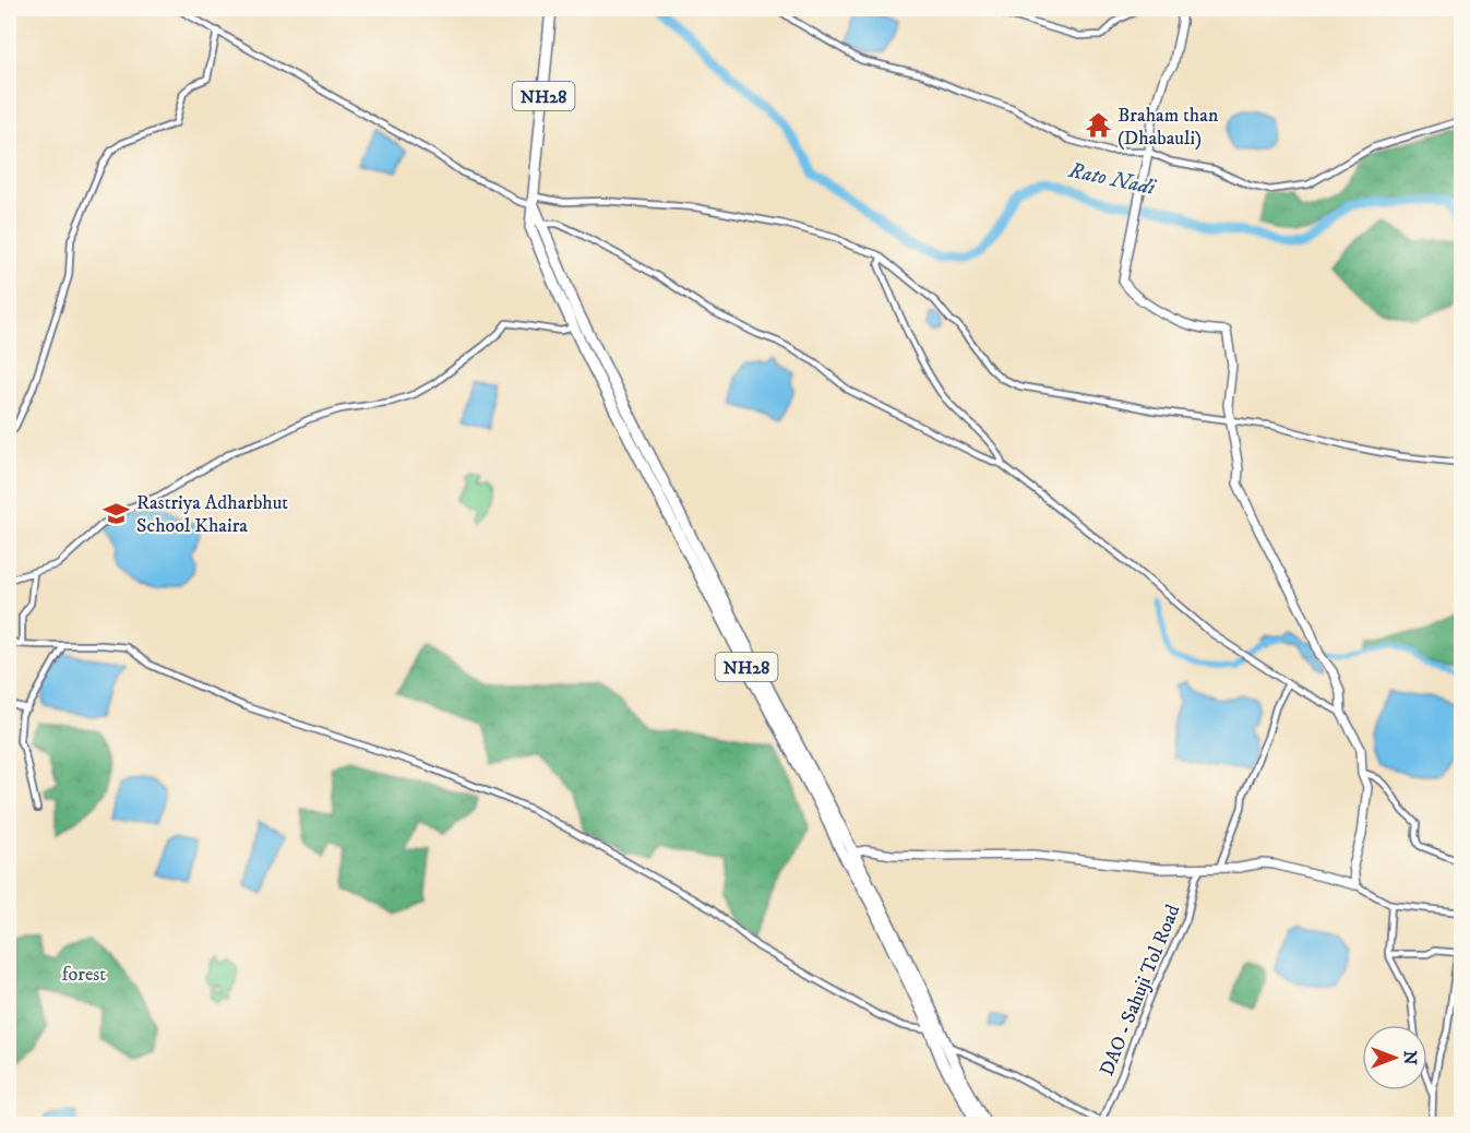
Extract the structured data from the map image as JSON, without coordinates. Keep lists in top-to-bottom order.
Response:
{
  "streets": {
    "highway": ["NH28"],
    "street": ["DAO - Sahuji Tol Road"]
  },
  "water": ["Rato Nadi"],
  "parks": ["forest"],
  "places": {
    "temple": ["Braham than (Dhabauli)"],
    "school or university": ["Rastriya Adharbhut School Khaira"]
  },
  "north": "right"
}
